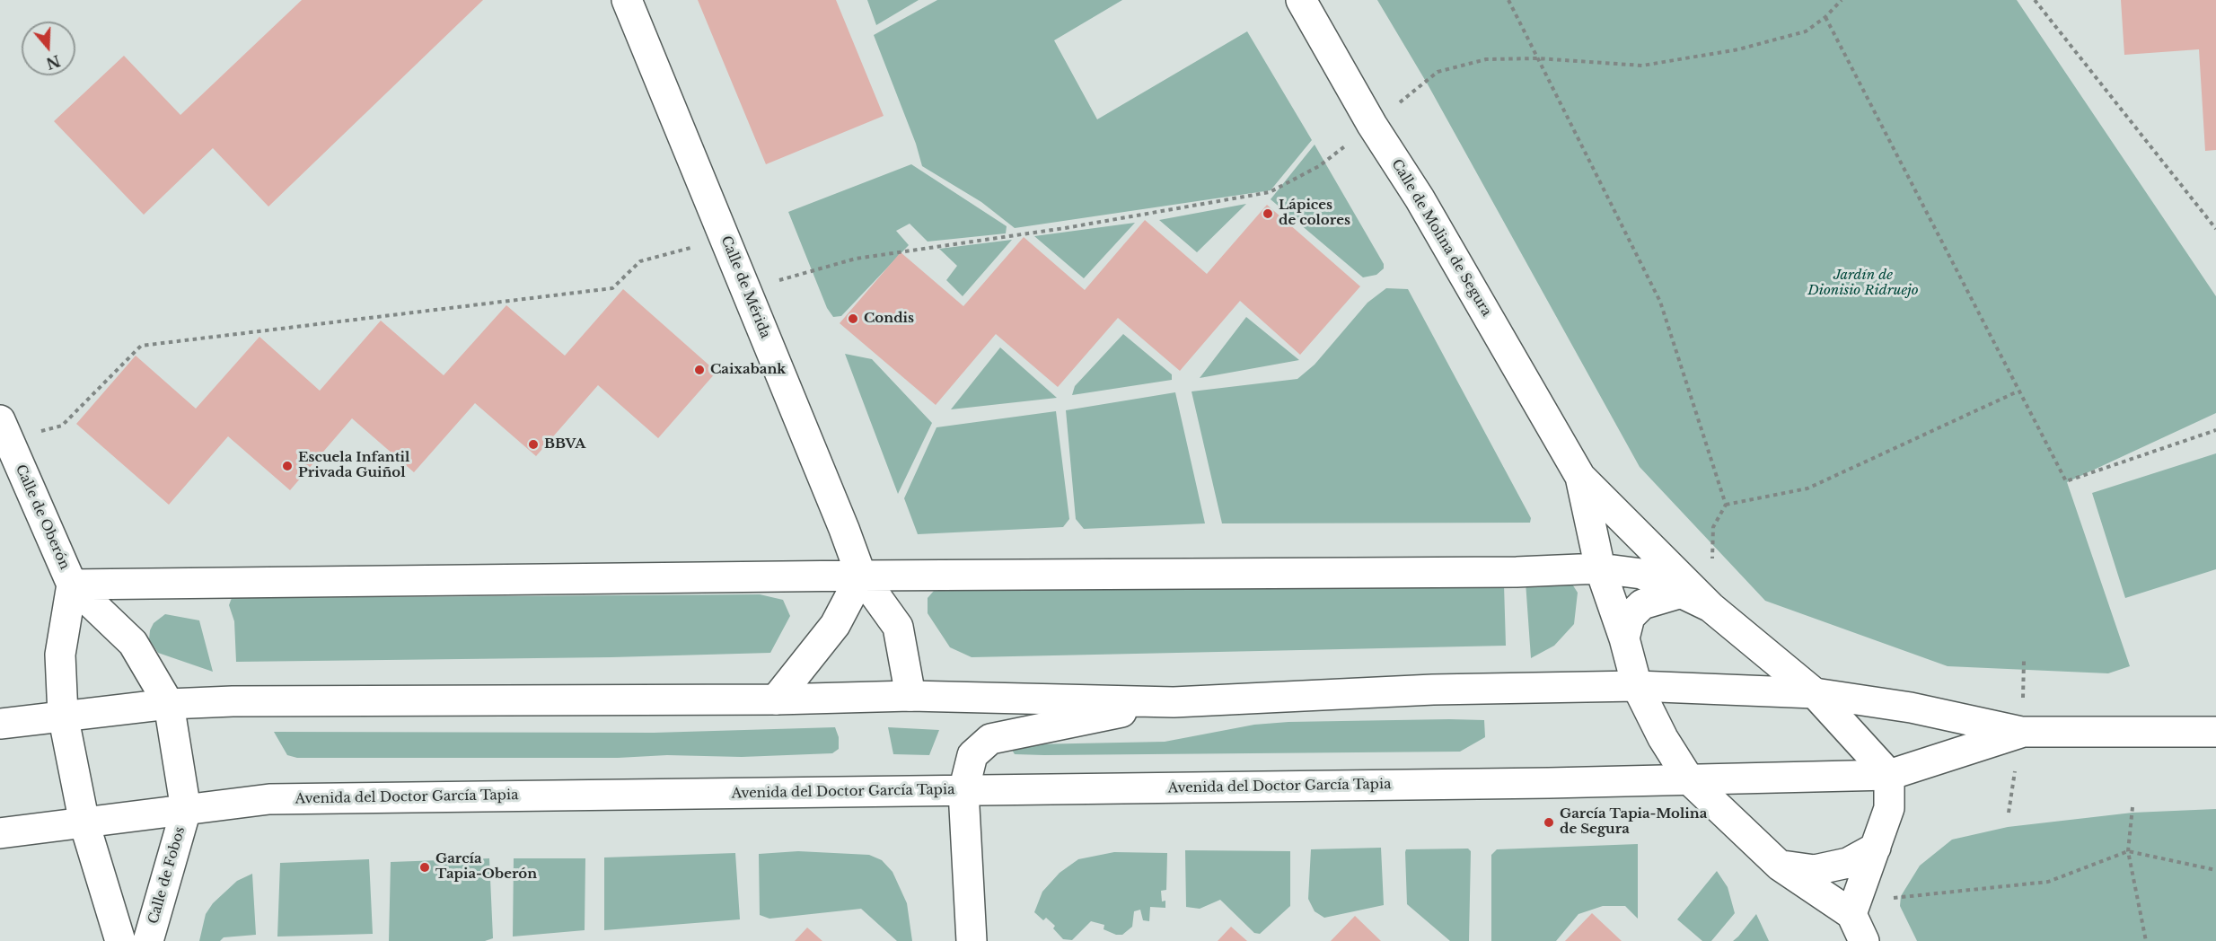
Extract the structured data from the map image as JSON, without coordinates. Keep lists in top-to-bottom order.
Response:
{
  "streets": {
    "street": [
      "Calle de Molina de Segura",
      "Calle de Mérida",
      "Calle de Oberón",
      "Avenida del Doctor García Tapia",
      "Calle de Fobos"
    ]
  },
  "crossings": [
    ["Calle de Molina de Segura", "Avenida del Doctor García Tapia"],
    ["Calle de Mérida", "Avenida del Doctor García Tapia"],
    ["Calle de Oberón", "Avenida del Doctor García Tapia"],
    ["Avenida del Doctor García Tapia", "Calle de Fobos"]
  ],
  "parks": ["Jardín de Dionisio Ridruejo"],
  "places": [
    "Lápices de colores",
    "Condis",
    "Caixabank",
    "BBVA",
    "Escuela Infantil Privada Guiñol",
    "García Tapia-Molina de Segura",
    "García Tapia-Oberón"
  ],
  "north": "bottom"
}
